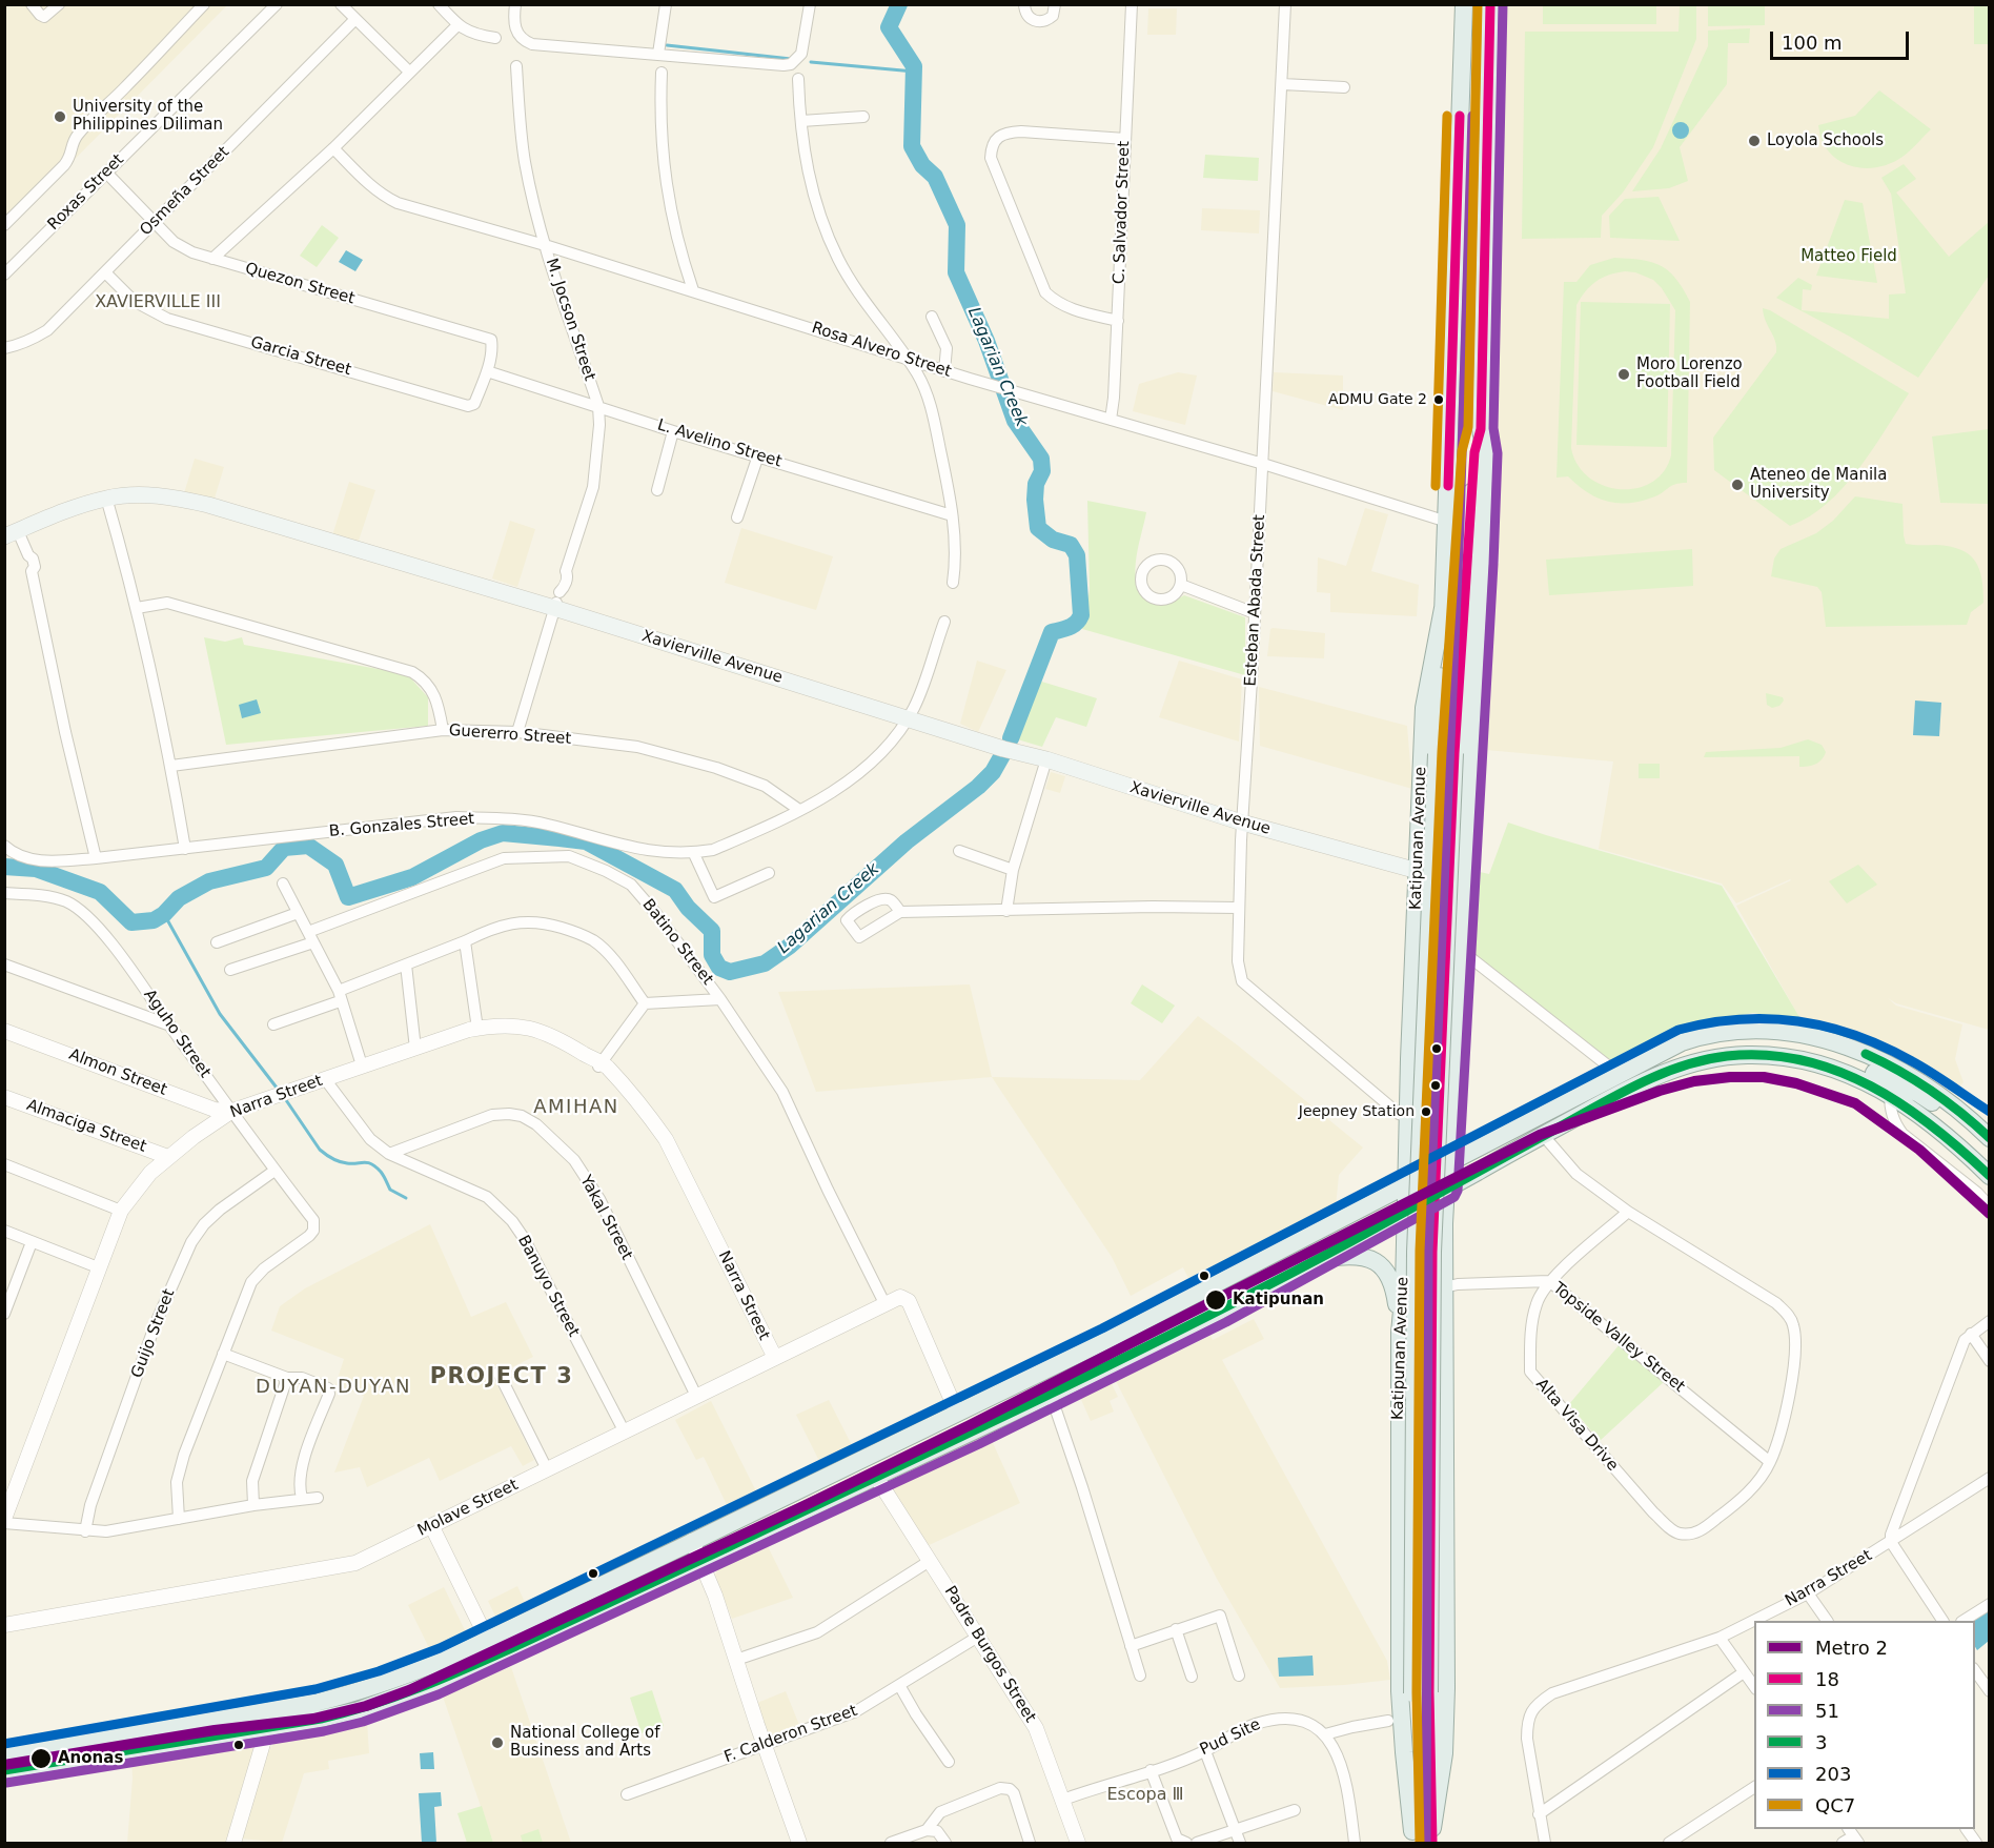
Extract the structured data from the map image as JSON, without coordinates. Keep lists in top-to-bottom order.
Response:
{
  "streets": {
    "main road": ["Xavierville Avenue", "Katipunan Avenue"],
    "street": [
      "Osmeña Street",
      "Roxas Street",
      "C. Salvador Street",
      "Quezon Street",
      "M. Jocson Street",
      "Rosa Alvero Street",
      "Garcia Street",
      "L. Avelino Street",
      "Esteban Abada Street",
      "Guererro Street",
      "B. Gonzales Street",
      "Batino Street",
      "Aguho Street",
      "Almon Street",
      "Narra Street",
      "Almaciga Street",
      "Yakal Street",
      "Banuyo Street",
      "Guijo Street",
      "Topside Valley Street",
      "Alta Visa Drive",
      "Molave Street",
      "Padre Burgos Street",
      "F. Calderon Street",
      "Pud Site"
    ]
  },
  "crossings": [
    ["Osmeña Street", "Quezon Street"],
    ["Osmeña Street", "Garcia Street"],
    ["Roxas Street", "Quezon Street"],
    ["C. Salvador Street", "Rosa Alvero Street"],
    ["Quezon Street", "Garcia Street"],
    ["Quezon Street", "L. Avelino Street"],
    ["M. Jocson Street", "Rosa Alvero Street"],
    ["M. Jocson Street", "L. Avelino Street"],
    ["M. Jocson Street", "Xavierville Avenue"],
    ["M. Jocson Street", "Guererro Street"],
    ["Rosa Alvero Street", "Esteban Abada Street"],
    ["Rosa Alvero Street", "Katipunan Avenue"],
    ["Garcia Street", "L. Avelino Street"],
    ["Esteban Abada Street", "Xavierville Avenue"],
    ["Esteban Abada Street", "Katipunan Avenue"],
    ["Xavierville Avenue", "B. Gonzales Street"],
    ["Xavierville Avenue", "Katipunan Avenue"],
    ["Guererro Street", "B. Gonzales Street"],
    ["Katipunan Avenue", "Topside Valley Street"],
    ["Batino Street", "Molave Street"],
    ["Aguho Street", "Almon Street"],
    ["Aguho Street", "Narra Street"],
    ["Aguho Street", "Guijo Street"],
    ["Almon Street", "Narra Street"],
    ["Narra Street", "Almaciga Street"],
    ["Narra Street", "Banuyo Street"],
    ["Narra Street", "Molave Street"],
    ["Yakal Street", "Banuyo Street"],
    ["Yakal Street", "Molave Street"],
    ["Banuyo Street", "Molave Street"],
    ["Topside Valley Street", "Alta Visa Drive"],
    ["Padre Burgos Street", "F. Calderon Street"],
    ["Padre Burgos Street", "Pud Site"]
  ],
  "districts": [
    "XAVIERVILLE III",
    "AMIHAN",
    "PROJECT 3",
    "DUYAN-DUYAN",
    "Escopa Ⅲ"
  ],
  "water": ["Lagarian Creek"],
  "parks": ["Matteo Field"],
  "places": [
    "University of the Philippines Diliman",
    "Loyola Schools",
    "Moro Lorenzo Football Field",
    "ADMU Gate 2",
    "Ateneo de Manila University",
    "Jeepney Station",
    "Katipunan",
    "National College of Business and Arts",
    "Anonas"
  ],
  "lines": [
    "transit line 18",
    "transit line 51",
    "transit line QC7",
    "transit line 203",
    "transit line 3",
    "metro line 2"
  ],
  "legend": [
    "Metro 2",
    "18",
    "51",
    "3",
    "203",
    "QC7"
  ],
  "scale_bar": "100 m"
}
